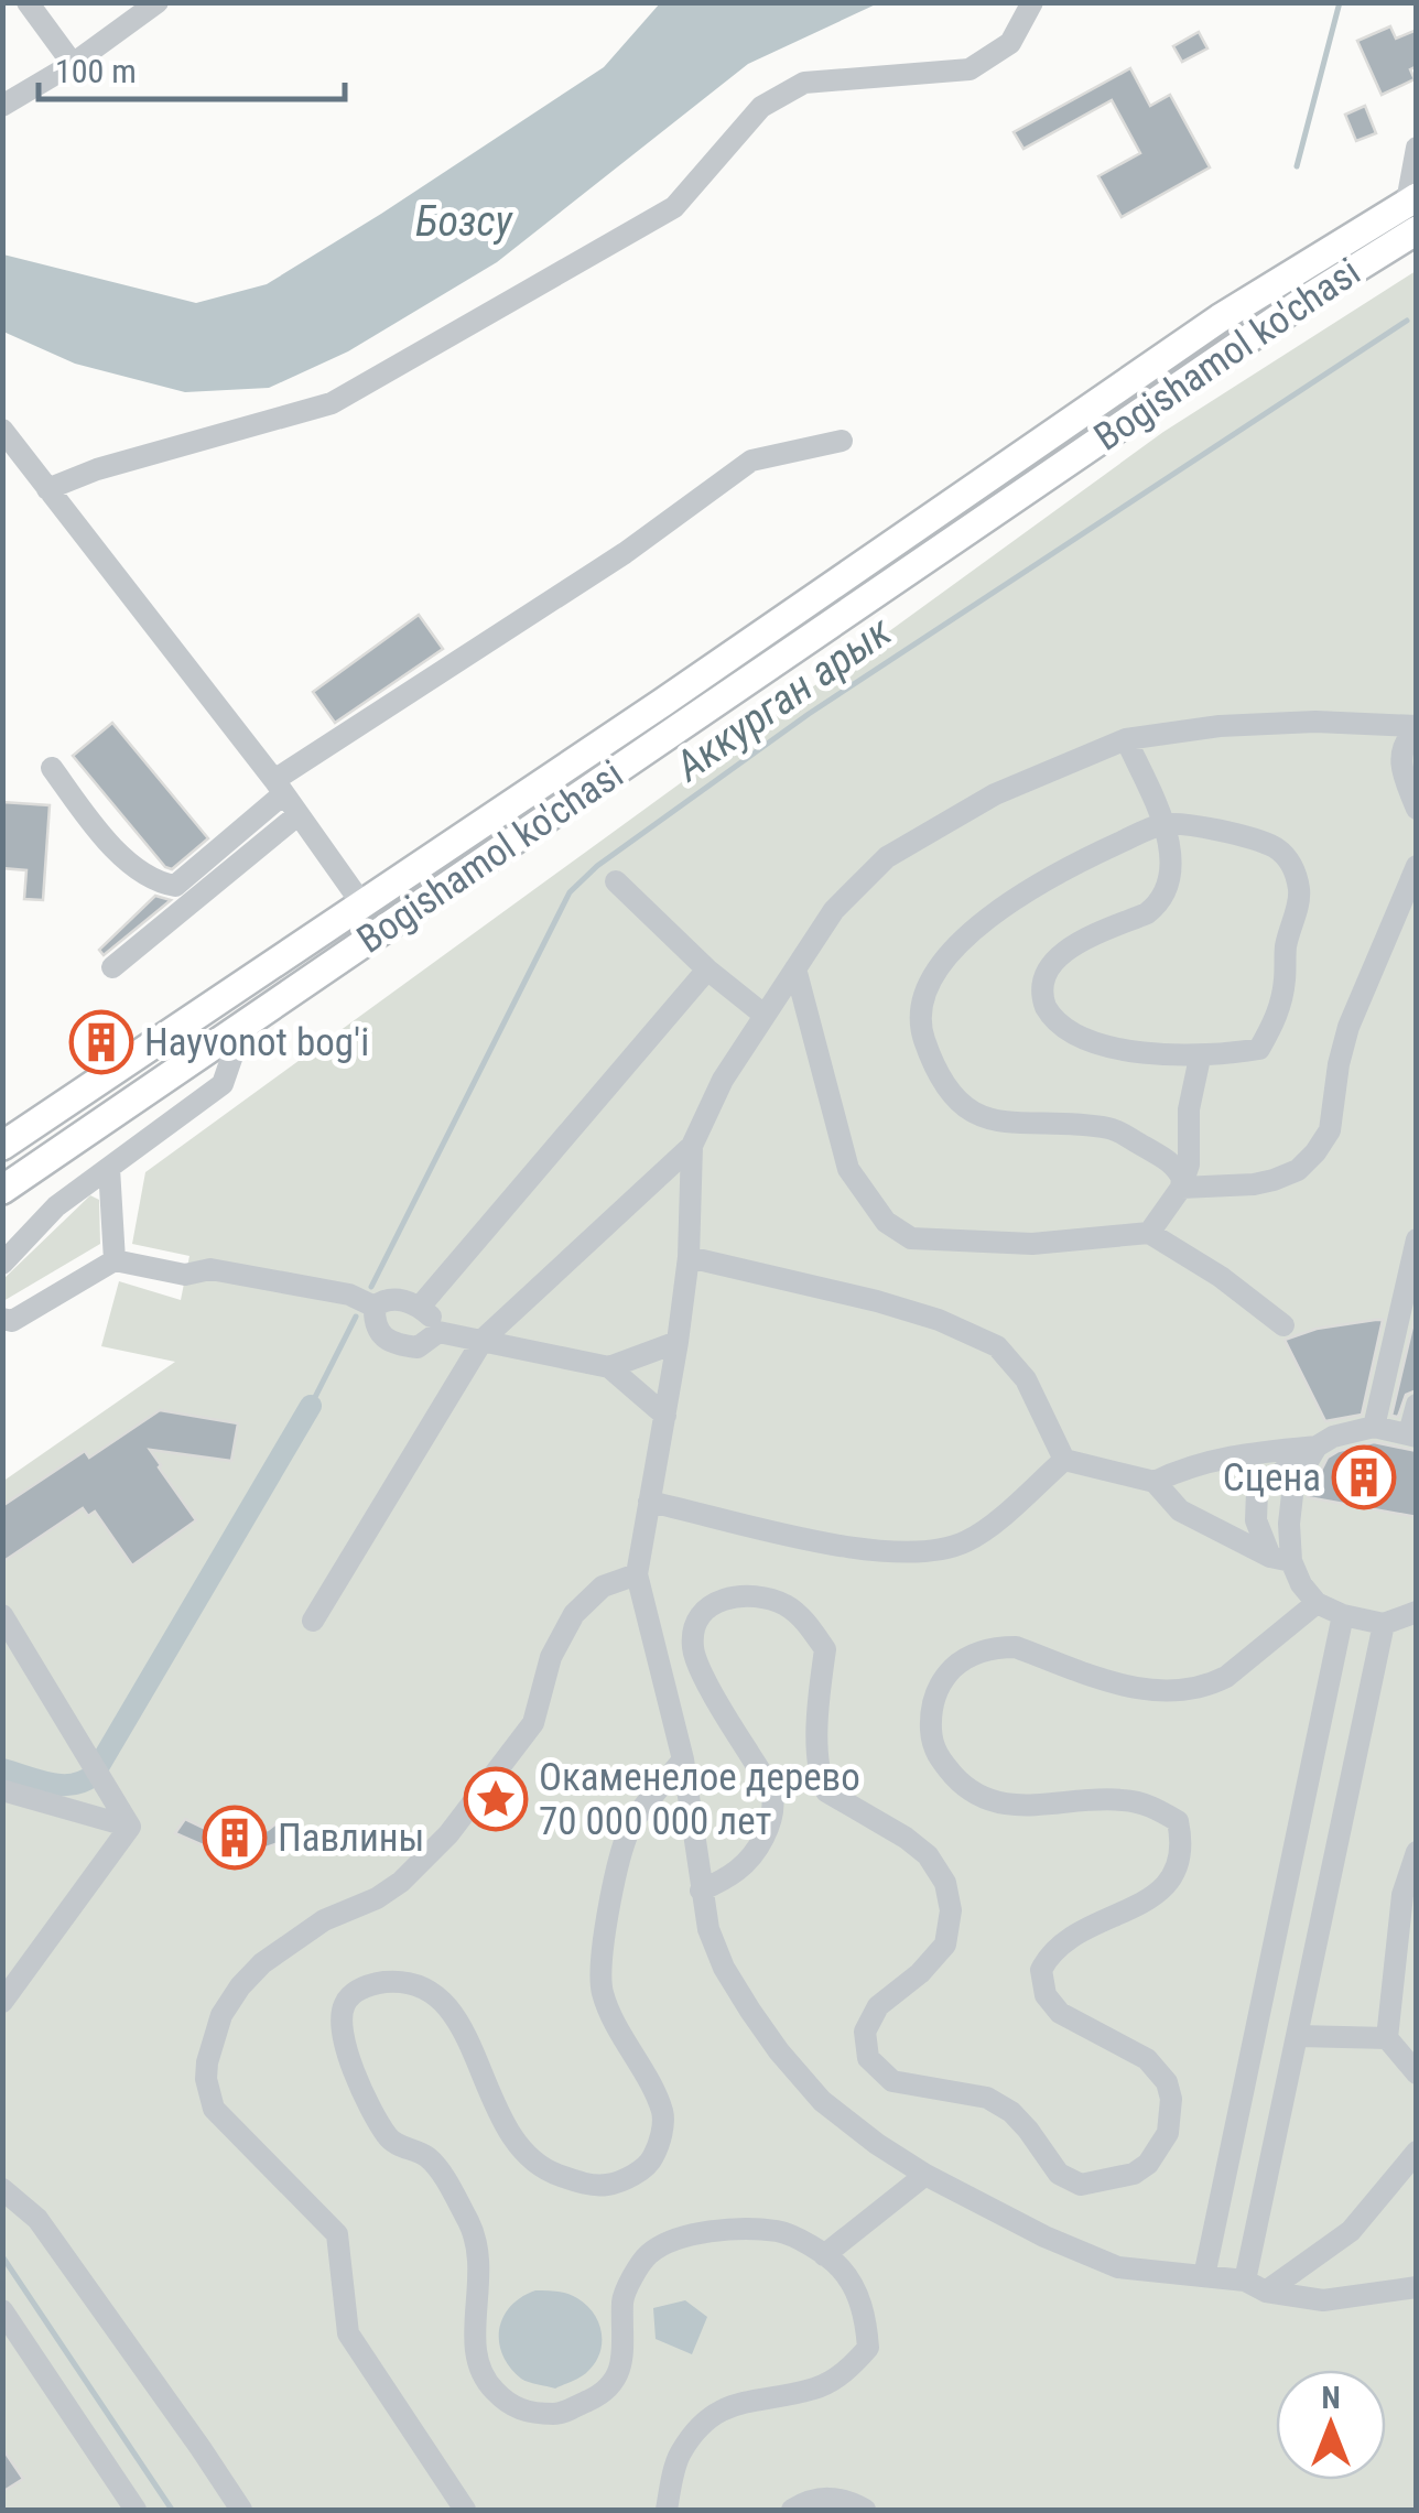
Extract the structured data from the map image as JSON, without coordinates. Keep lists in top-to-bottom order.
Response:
{
  "streets": {
    "main road": ["Bogishamol ko'chasi"]
  },
  "water": ["Бозсу", "Аккурган арык"],
  "places": {
    "building": ["Hayvonot bog'i", "Сцена", "Павлины"],
    "place": ["Окаменелое дерево 70 000 000 лет"]
  },
  "scale_bar": "100 m",
  "north": "top"
}
